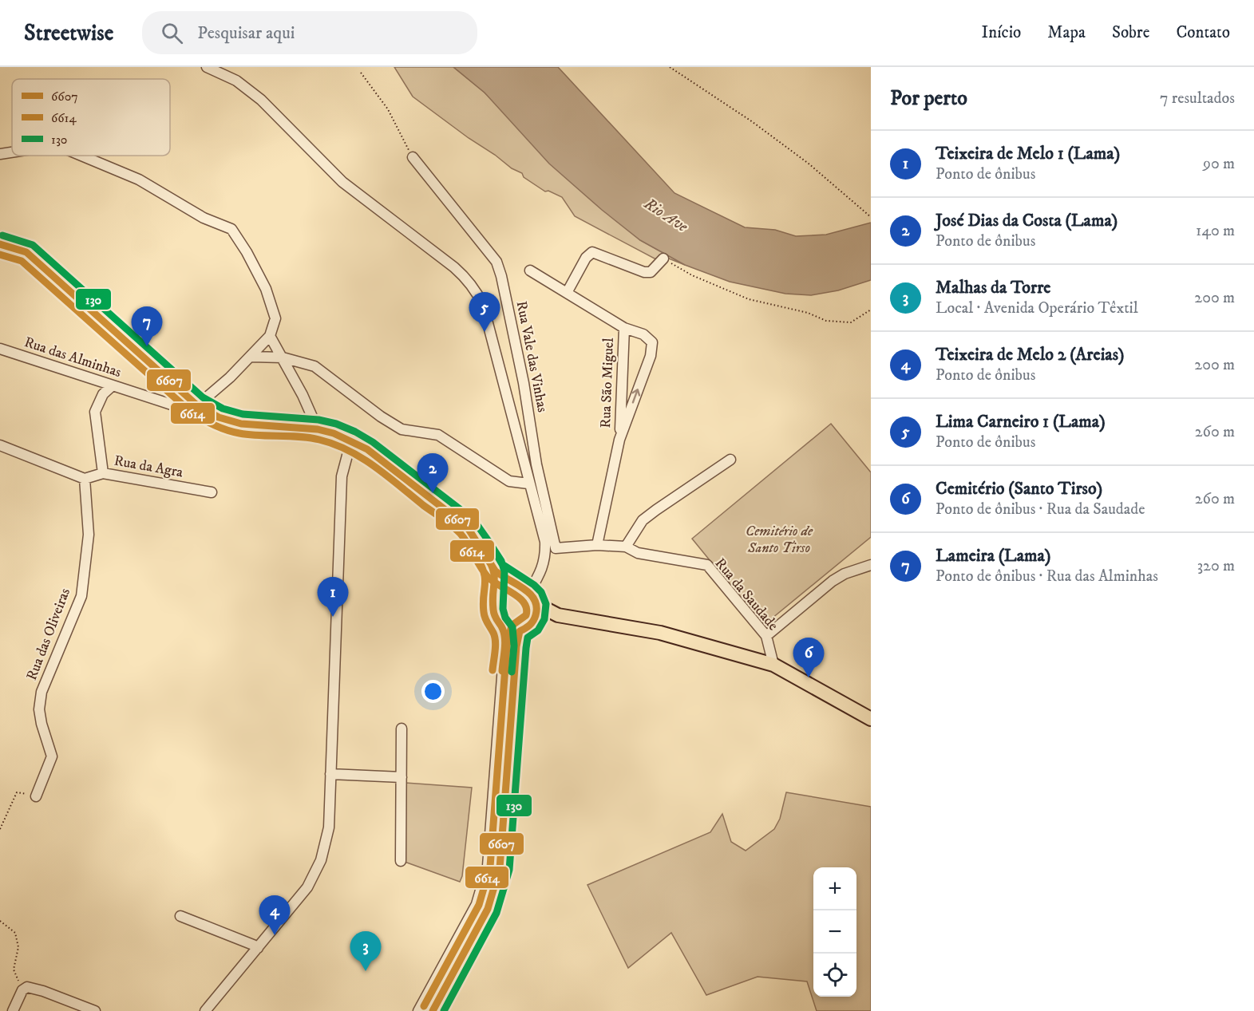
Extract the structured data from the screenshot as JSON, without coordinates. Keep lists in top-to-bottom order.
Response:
{
  "streets": {
    "street": [
      "Rua Vale das Vinhas",
      "Rua das Alminhas",
      "Rua São Miguel",
      "Rua da Agra",
      "Rua da Saudade",
      "Rua das Oliveiras"
    ]
  },
  "crossings": [
    ["Rua Vale das Vinhas", "Rua São Miguel"],
    ["Rua Vale das Vinhas", "Rua da Saudade"],
    ["Rua São Miguel", "Rua da Saudade"],
    ["Rua da Agra", "Rua das Oliveiras"]
  ],
  "water": ["Rio Ave"],
  "parks": ["Cemitério de Santo Tirso"],
  "lines": ["transit line 130", "transit line 6607", "transit line 6614"],
  "legend": ["6607", "6614", "130"],
  "page": {
    "header": "Streetwise",
    "search": "Pesquisar aqui",
    "nav": [
      "Início",
      "Mapa",
      "Sobre",
      "Contato"
    ],
    "heading": ["Por perto", "7 resultados"],
    "list": [
      {
        "mark": "1",
        "name": "Teixeira de Melo 1 (Lama)",
        "note": "Ponto de ônibus",
        "value": "90 m"
      },
      {
        "mark": "2",
        "name": "José Dias da Costa (Lama)",
        "note": "Ponto de ônibus",
        "value": "140 m"
      },
      {
        "mark": "3",
        "name": "Malhas da Torre",
        "note": "Local · Avenida Operário Têxtil",
        "value": "200 m"
      },
      {
        "mark": "4",
        "name": "Teixeira de Melo 2 (Areias)",
        "note": "Ponto de ônibus",
        "value": "200 m"
      },
      {
        "mark": "5",
        "name": "Lima Carneiro 1 (Lama)",
        "note": "Ponto de ônibus",
        "value": "260 m"
      },
      {
        "mark": "6",
        "name": "Cemitério (Santo Tirso)",
        "note": "Ponto de ônibus · Rua da Saudade",
        "value": "260 m"
      },
      {
        "mark": "7",
        "name": "Lameira (Lama)",
        "note": "Ponto de ônibus · Rua das Alminhas",
        "value": "320 m"
      }
    ],
    "pins": [
      "5",
      "7",
      "2",
      "1",
      "6",
      "4",
      "3"
    ],
    "map_buttons": ["+", "−"]
  }
}
